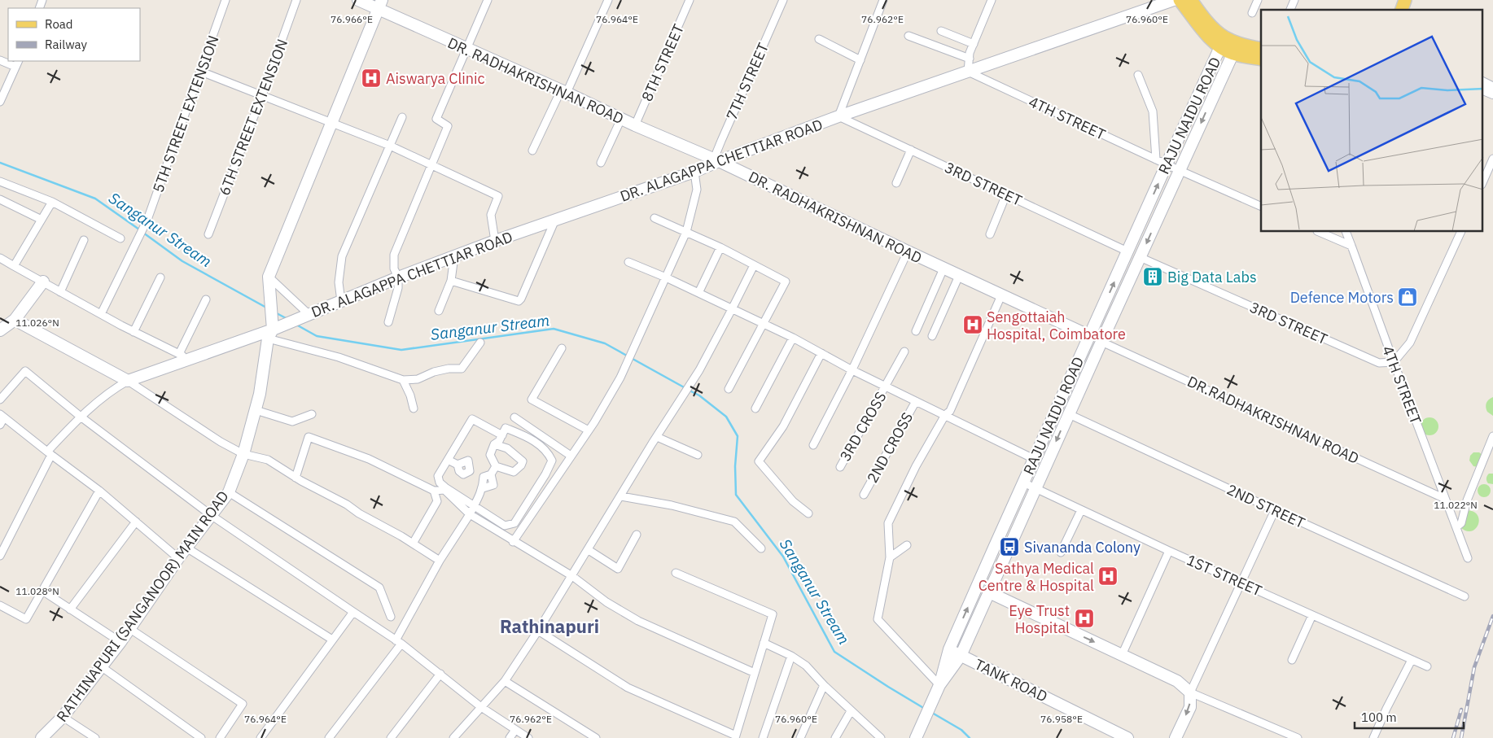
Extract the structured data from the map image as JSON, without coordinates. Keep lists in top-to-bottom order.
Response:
{
  "streets": {
    "street": [
      "8TH STREET",
      "DR. RADHAKRISHNAN ROAD",
      "7TH STREET",
      "5TH STREET EXTENSION",
      "RAJU NAIDU ROAD",
      "6TH STREET EXTENSION",
      "4TH STREET",
      "DR. ALAGAPPA CHETTIAR ROAD",
      "3RD STREET",
      "DR.RADHAKRISHNAN ROAD",
      "3RD CROSS",
      "2ND CROSS",
      "2ND STREET",
      "1ST STREET",
      "RATHINAPURI (SANGANOOR) MAIN ROAD",
      "TANK ROAD"
    ]
  },
  "crossings": [
    ["8TH STREET", "DR. RADHAKRISHNAN ROAD"],
    ["DR. RADHAKRISHNAN ROAD", "7TH STREET"],
    ["DR. RADHAKRISHNAN ROAD", "RAJU NAIDU ROAD"],
    ["DR. RADHAKRISHNAN ROAD", "DR. ALAGAPPA CHETTIAR ROAD"],
    ["DR. RADHAKRISHNAN ROAD", "RATHINAPURI (SANGANOOR) MAIN ROAD"],
    ["7TH STREET", "DR. ALAGAPPA CHETTIAR ROAD"],
    ["RAJU NAIDU ROAD", "4TH STREET"],
    ["RAJU NAIDU ROAD", "3RD STREET"],
    ["RAJU NAIDU ROAD", "DR.RADHAKRISHNAN ROAD"],
    ["RAJU NAIDU ROAD", "2ND STREET"],
    ["RAJU NAIDU ROAD", "1ST STREET"],
    ["RAJU NAIDU ROAD", "TANK ROAD"],
    ["4TH STREET", "DR. ALAGAPPA CHETTIAR ROAD"],
    ["4TH STREET", "3RD STREET"],
    ["4TH STREET", "DR.RADHAKRISHNAN ROAD"],
    ["DR. ALAGAPPA CHETTIAR ROAD", "3RD STREET"],
    ["DR. ALAGAPPA CHETTIAR ROAD", "RATHINAPURI (SANGANOOR) MAIN ROAD"]
  ],
  "districts": ["Rathinapuri"],
  "water": ["Sanganur Stream"],
  "places": {
    "hospital": [
      "Aiswarya Clinic",
      "Sengottaiah Hospital, Coimbatore",
      "Sathya Medical Centre & Hospital",
      "Eye Trust Hospital"
    ],
    "building": ["Big Data Labs"],
    "shop": ["Defence Motors"],
    "bus stop": ["Sivananda Colony"]
  },
  "legend": ["Road", "Railway"],
  "scale_bar": "100 m",
  "coordinates": [
    "76.966°E",
    "76.964°E",
    "76.962°E",
    "76.960°E",
    "11.026°N",
    "11.022°N",
    "11.028°N",
    "76.958°E"
  ]
}
